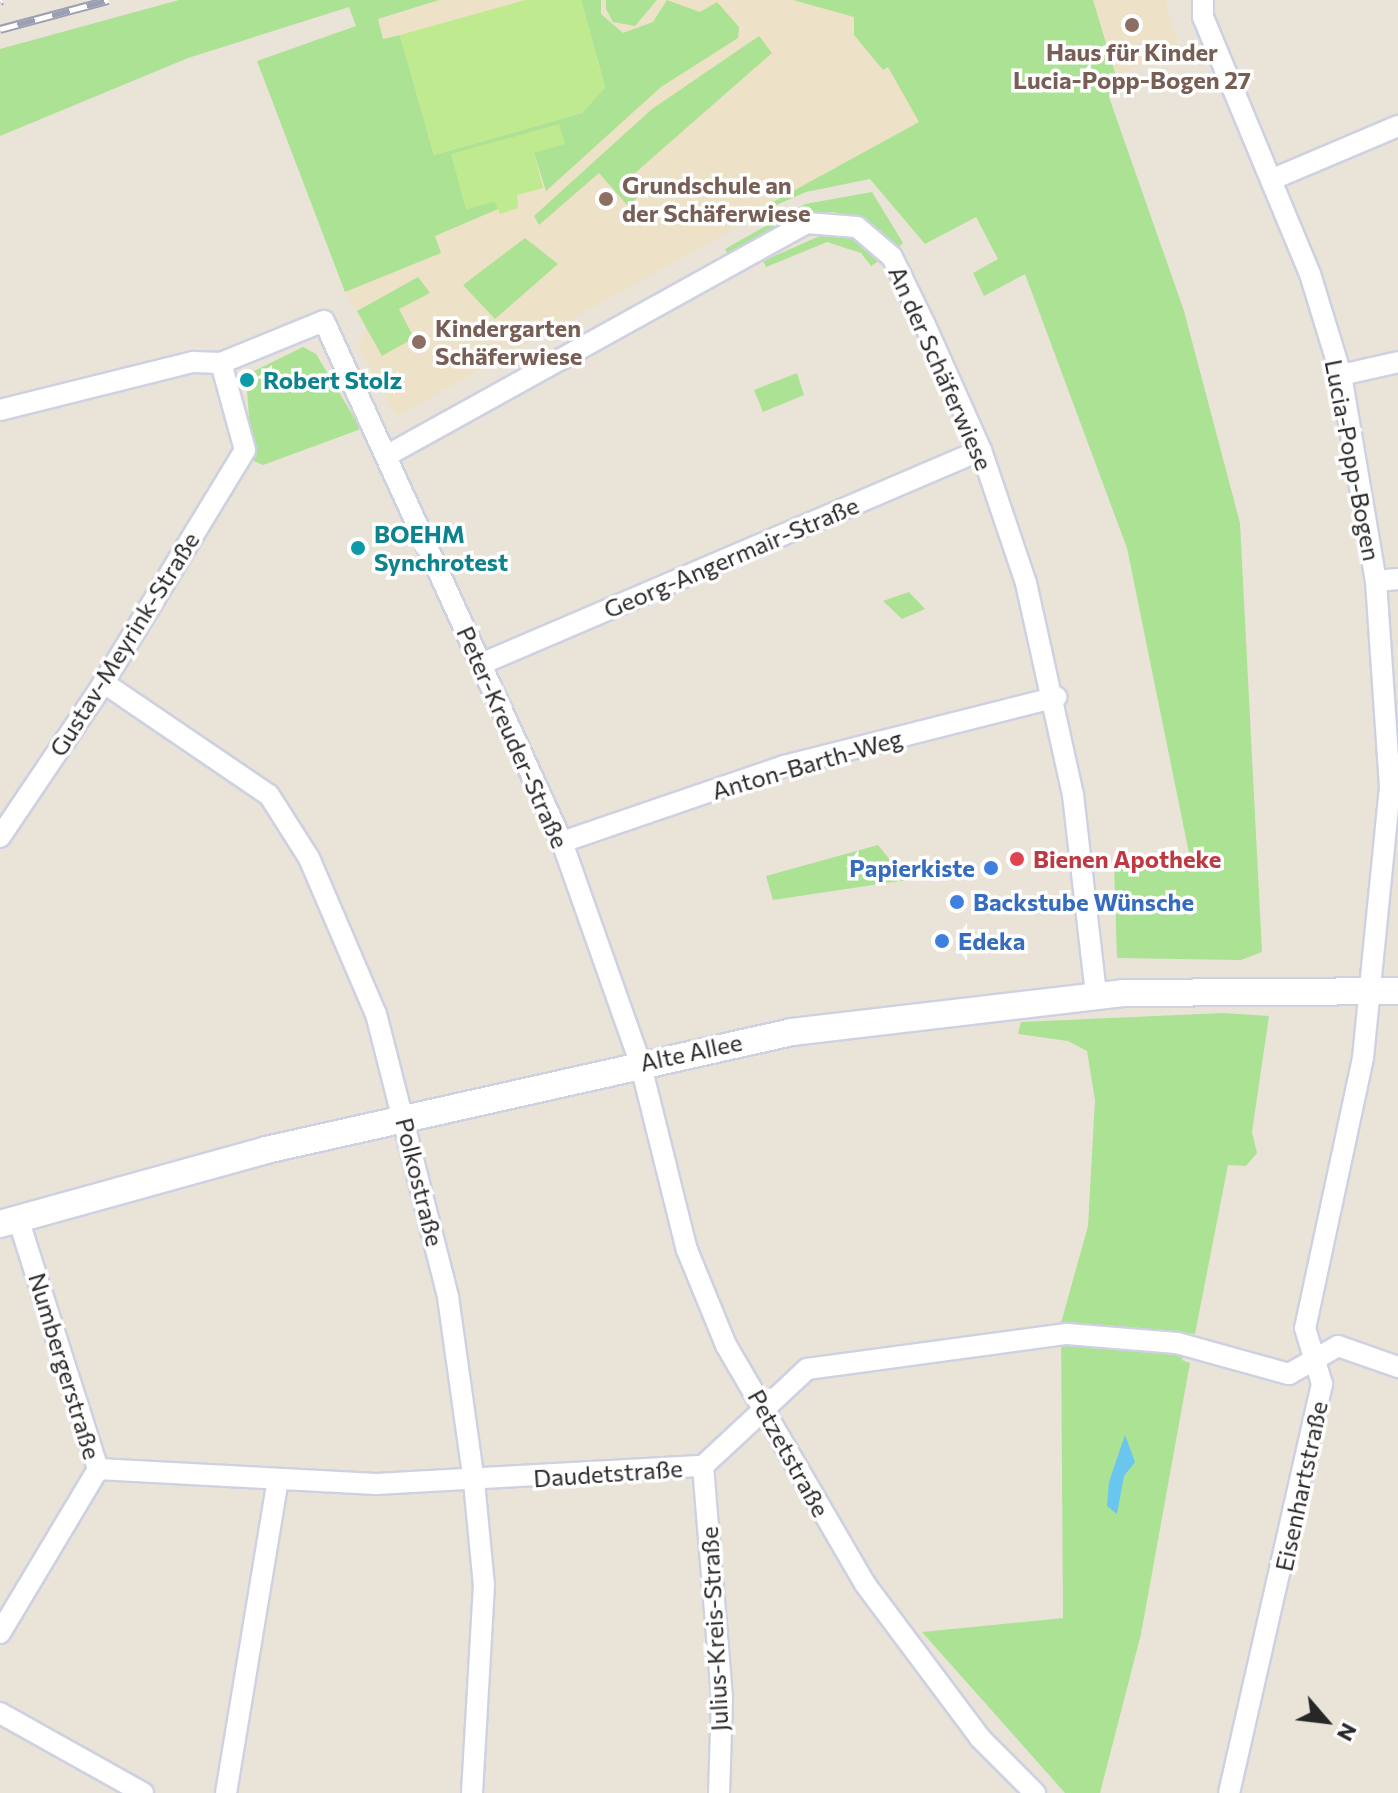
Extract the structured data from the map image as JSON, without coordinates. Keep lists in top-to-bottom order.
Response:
{
  "streets": {
    "street": [
      "An der Schäferwiese",
      "Lucia-Popp-Bogen",
      "Georg-Angermair-Straße",
      "Gustav-Meyrink-Straße",
      "Peter-Kreuder-Straße",
      "Anton-Barth-Weg",
      "Alte Allee",
      "Polkostraße",
      "Numbergerstraße",
      "Petzetstraße",
      "Daudetstraße",
      "Eisenhartstraße",
      "Julius-Kreis-Straße"
    ]
  },
  "crossings": [
    ["An der Schäferwiese", "Georg-Angermair-Straße"],
    ["An der Schäferwiese", "Peter-Kreuder-Straße"],
    ["An der Schäferwiese", "Anton-Barth-Weg"],
    ["An der Schäferwiese", "Alte Allee"],
    ["Lucia-Popp-Bogen", "Alte Allee"],
    ["Lucia-Popp-Bogen", "Eisenhartstraße"],
    ["Georg-Angermair-Straße", "Peter-Kreuder-Straße"],
    ["Gustav-Meyrink-Straße", "Peter-Kreuder-Straße"],
    ["Gustav-Meyrink-Straße", "Polkostraße"],
    ["Peter-Kreuder-Straße", "Anton-Barth-Weg"],
    ["Peter-Kreuder-Straße", "Alte Allee"],
    ["Peter-Kreuder-Straße", "Petzetstraße"],
    ["Alte Allee", "Polkostraße"],
    ["Alte Allee", "Numbergerstraße"],
    ["Alte Allee", "Petzetstraße"],
    ["Alte Allee", "Eisenhartstraße"],
    ["Polkostraße", "Daudetstraße"],
    ["Numbergerstraße", "Daudetstraße"],
    ["Petzetstraße", "Daudetstraße"],
    ["Daudetstraße", "Eisenhartstraße"],
    ["Daudetstraße", "Julius-Kreis-Straße"]
  ],
  "places": [
    "Haus für Kinder Lucia-Popp-Bogen 27",
    "Grundschule an der Schäferwiese",
    "Kindergarten Schäferwiese",
    "Robert Stolz",
    "BOEHM Synchrotest",
    "Bienen Apotheke",
    "Papierkiste",
    "Backstube Wünsche",
    "Edeka"
  ],
  "north": "bottom right"
}
